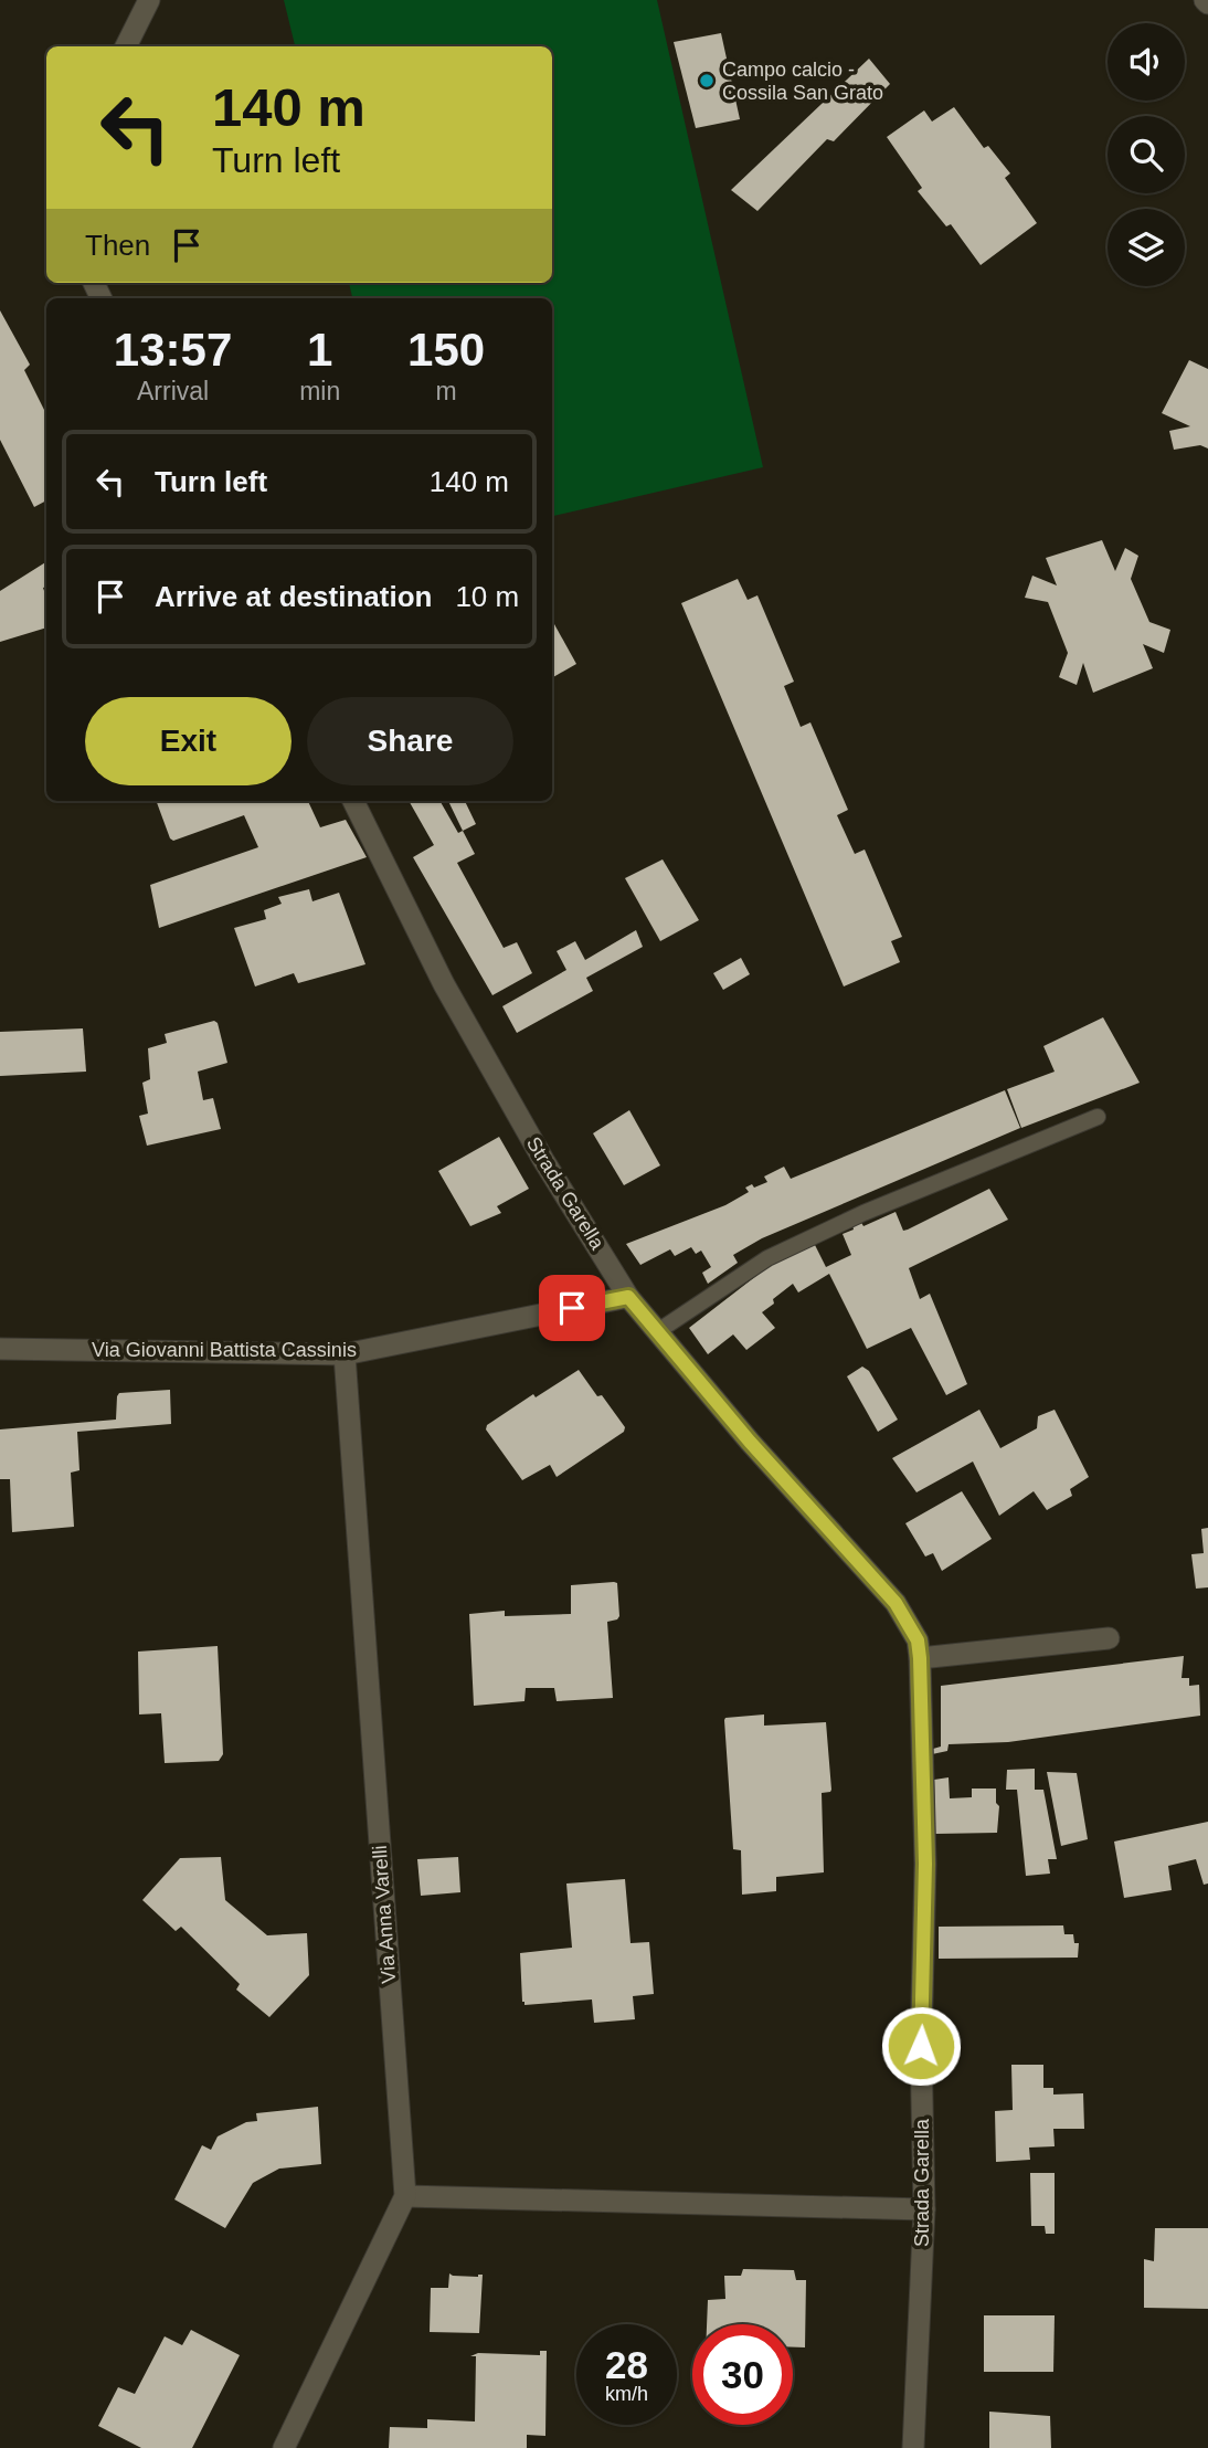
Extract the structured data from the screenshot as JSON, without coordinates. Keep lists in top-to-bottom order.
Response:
{
  "streets": {
    "street": ["Strada Garella", "Via Giovanni Battista Cassinis", "Via Anna Varelli"]
  },
  "crossings": [
    ["Strada Garella", "Via Giovanni Battista Cassinis"],
    ["Via Giovanni Battista Cassinis", "Via Anna Varelli"]
  ],
  "places": ["Campo calcio - Cossila San Grato"],
  "page": {
    "turn": ["140 m", "Turn left"],
    "then": "Then",
    "eta": [
      "13:57",
      "Arrival",
      "1",
      "min",
      "150",
      "m"
    ],
    "list": [
      {
        "name": "Turn left",
        "value": "140 m"
      },
      {
        "name": "Arrive at destination",
        "value": "10 m"
      }
    ],
    "buttons": ["Exit", "Share"],
    "speed": "28 km/h",
    "limit": "30"
  }
}
